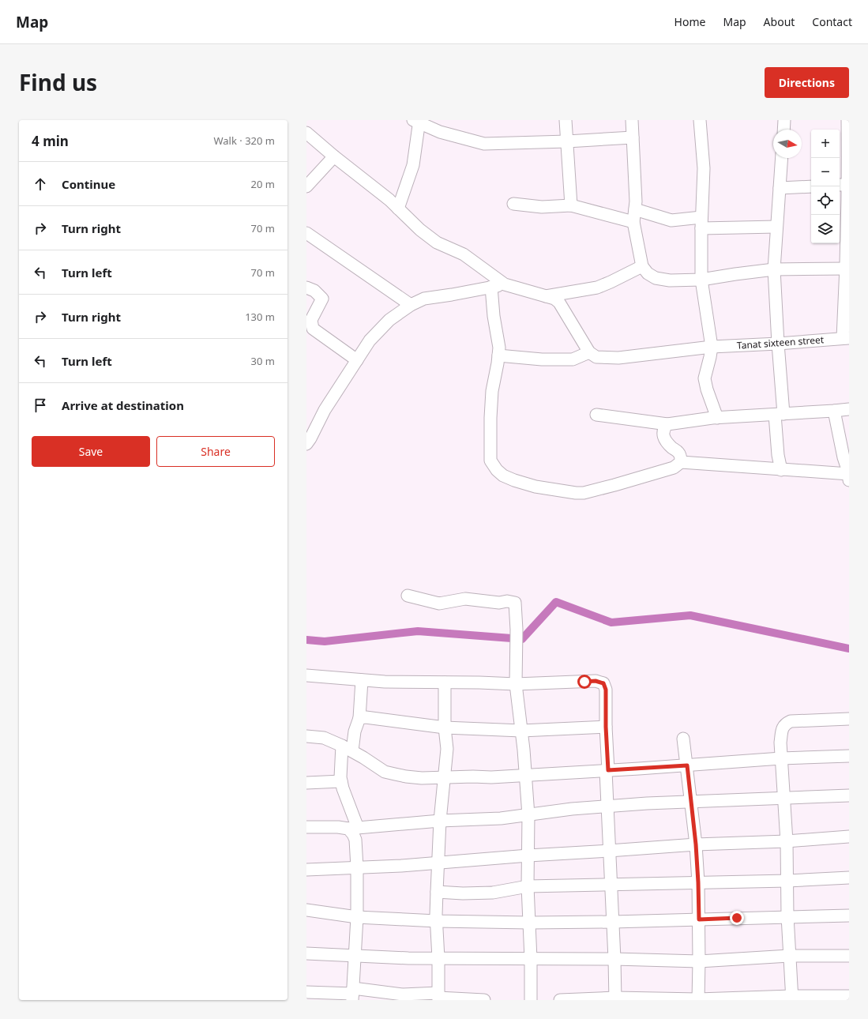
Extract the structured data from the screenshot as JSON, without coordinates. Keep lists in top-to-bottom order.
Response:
{
  "streets": {
    "street": ["Tanat sixteen street"]
  },
  "north": "right",
  "page": {
    "header": "Map",
    "nav": [
      "Home",
      "Map",
      "About",
      "Contact"
    ],
    "title": "Find us",
    "buttons": [
      "Directions",
      ["Save", "Share"]
    ],
    "heading": ["4 min", "Walk · 320 m"],
    "map_buttons": ["+", "−"],
    "list": [
      ["Continue", "20 m"],
      ["Turn right", "70 m"],
      ["Turn left", "70 m"],
      ["Turn right", "130 m"],
      ["Turn left", "30 m"],
      "Arrive at destination"
    ]
  }
}
